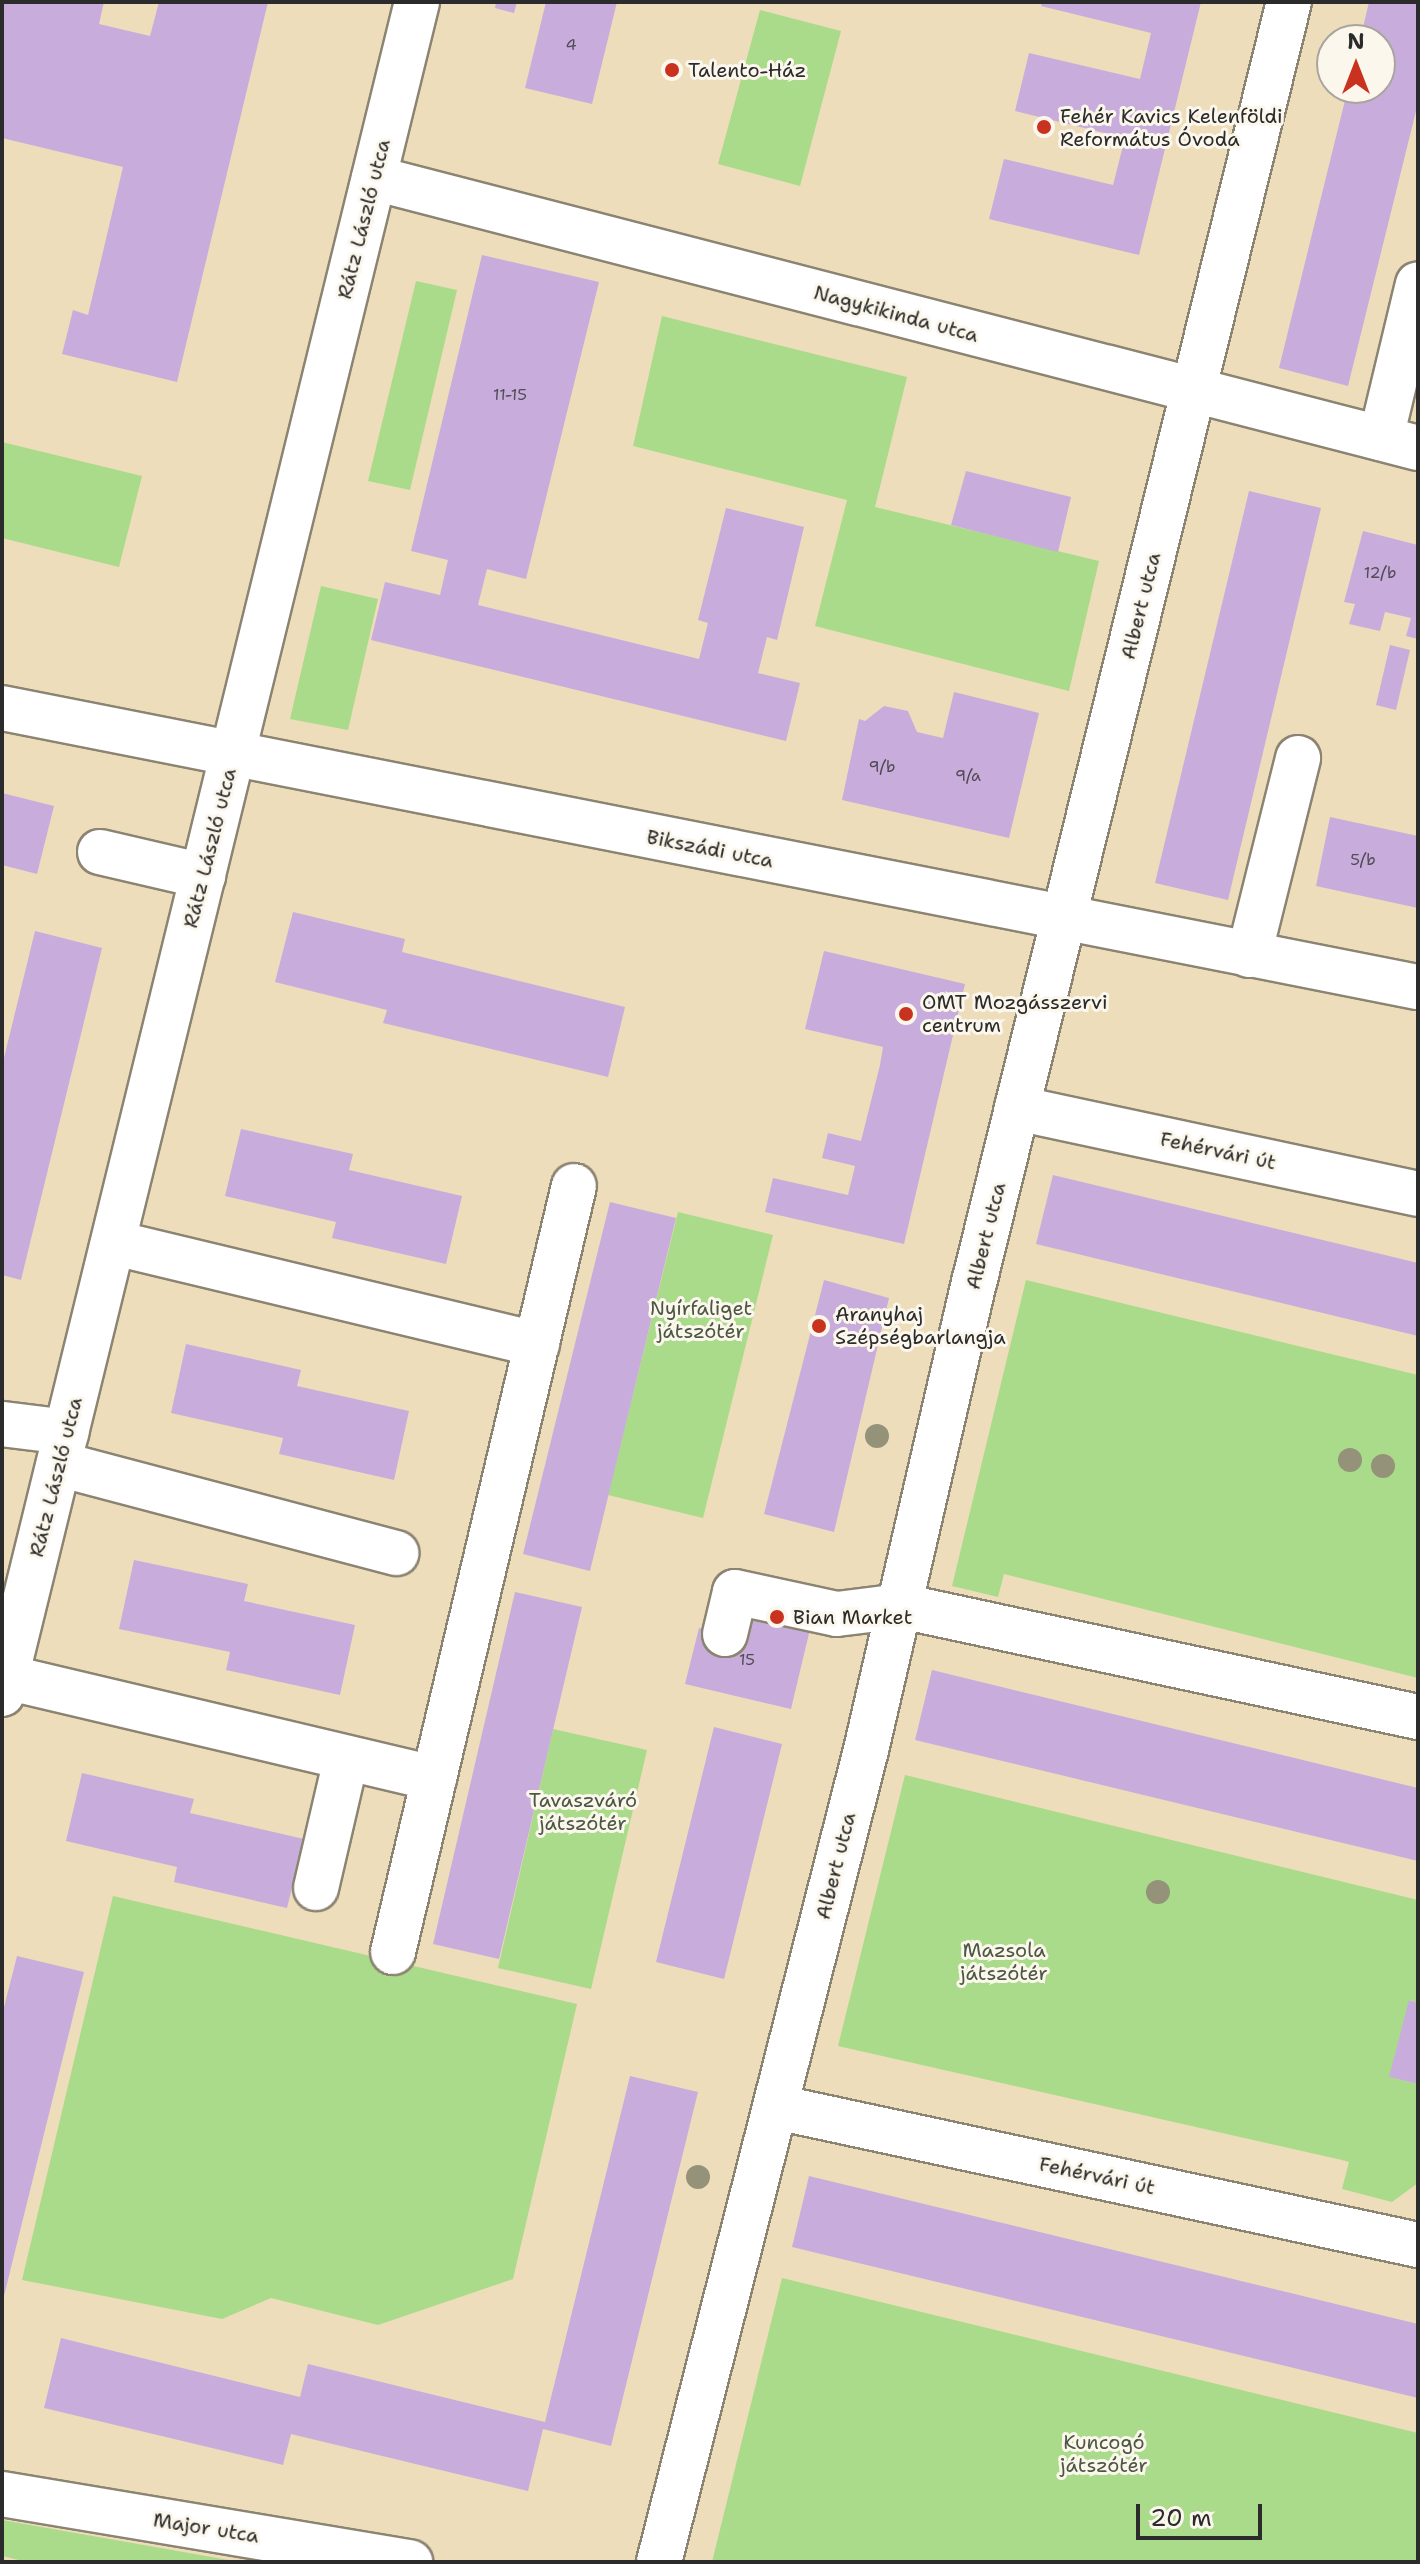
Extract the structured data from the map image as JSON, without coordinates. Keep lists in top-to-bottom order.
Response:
{
  "streets": {
    "street": [
      "Rátz László utca",
      "Nagykikinda utca",
      "Albert utca",
      "Bikszádi utca",
      "Fehérvári út",
      "Major utca"
    ]
  },
  "crossings": [
    ["Rátz László utca", "Nagykikinda utca"],
    ["Rátz László utca", "Bikszádi utca"],
    ["Nagykikinda utca", "Albert utca"],
    ["Albert utca", "Bikszádi utca"],
    ["Albert utca", "Fehérvári út"]
  ],
  "parks": [
    "Nyírfaliget játszótér",
    "Tavaszváró játszótér",
    "Mazsola játszótér",
    "Kuncogó játszótér"
  ],
  "places": [
    "Talento-Ház",
    "Fehér Kavics Kelenföldi Református Óvoda",
    "OMT Mozgásszervi centrum",
    "Aranyhaj Szépségbarlangja",
    "Bian Market"
  ],
  "house_numbers": [
    "4",
    "11-15",
    "12/b",
    "9/b",
    "9/a",
    "5/b",
    "15"
  ],
  "scale_bar": "20 m",
  "north": "top"
}
